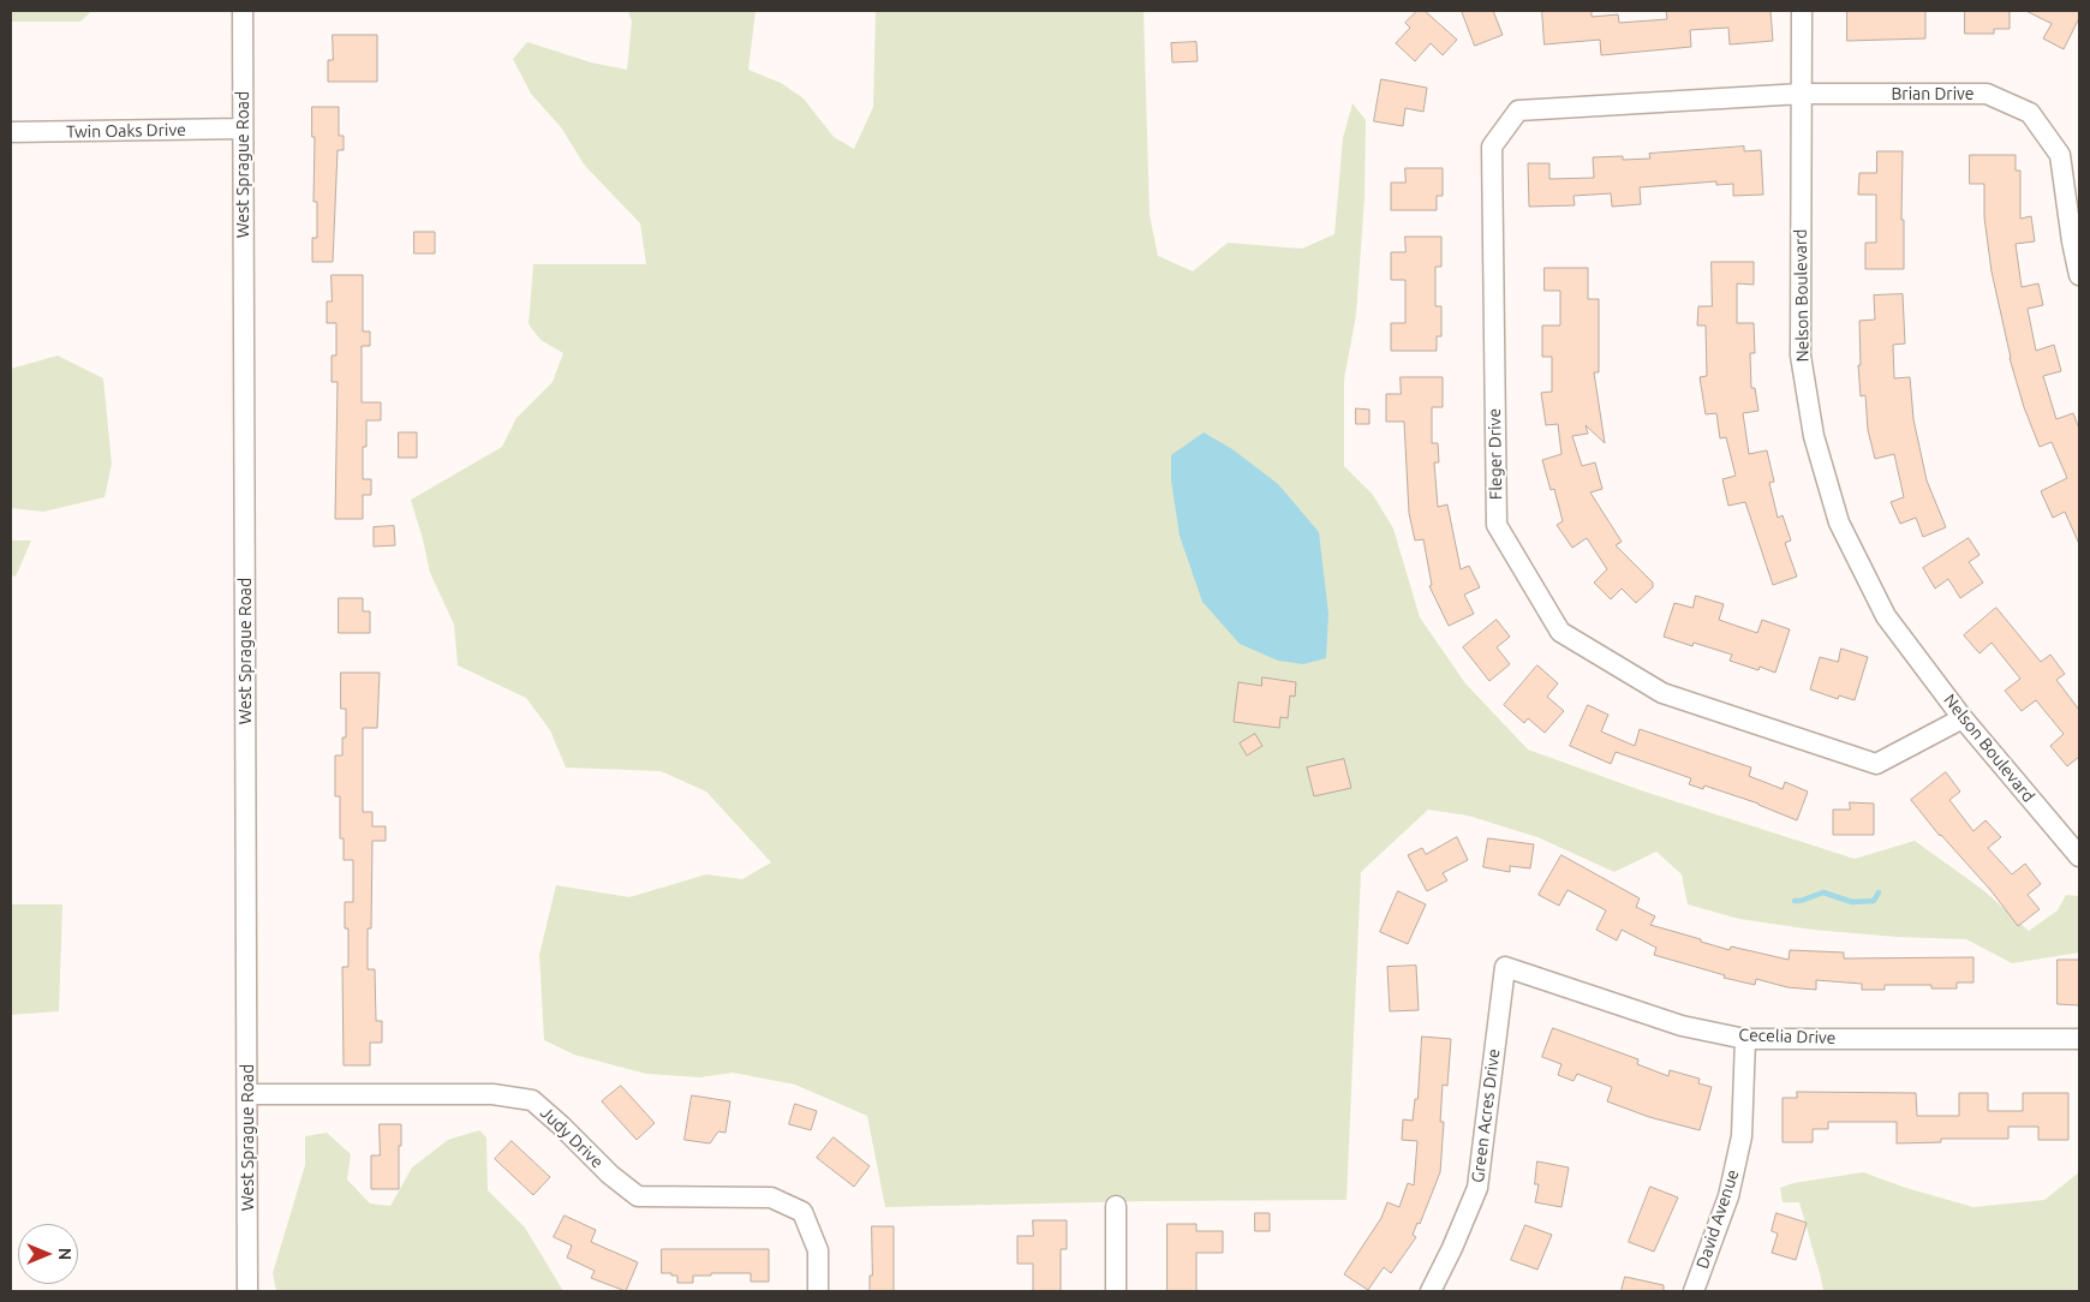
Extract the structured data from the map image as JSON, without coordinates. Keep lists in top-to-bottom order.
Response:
{
  "streets": {
    "street": [
      "Brian Drive",
      "Twin Oaks Drive",
      "West Sprague Road",
      "Nelson Boulevard",
      "Fleger Drive",
      "Cecelia Drive",
      "Green Acres Drive",
      "Judy Drive",
      "David Avenue"
    ]
  },
  "crossings": [
    ["Brian Drive", "Nelson Boulevard"],
    ["Brian Drive", "Fleger Drive"],
    ["Twin Oaks Drive", "West Sprague Road"],
    ["West Sprague Road", "Judy Drive"],
    ["Nelson Boulevard", "Fleger Drive"],
    ["Cecelia Drive", "Green Acres Drive"],
    ["Cecelia Drive", "David Avenue"]
  ],
  "north": "right"
}
